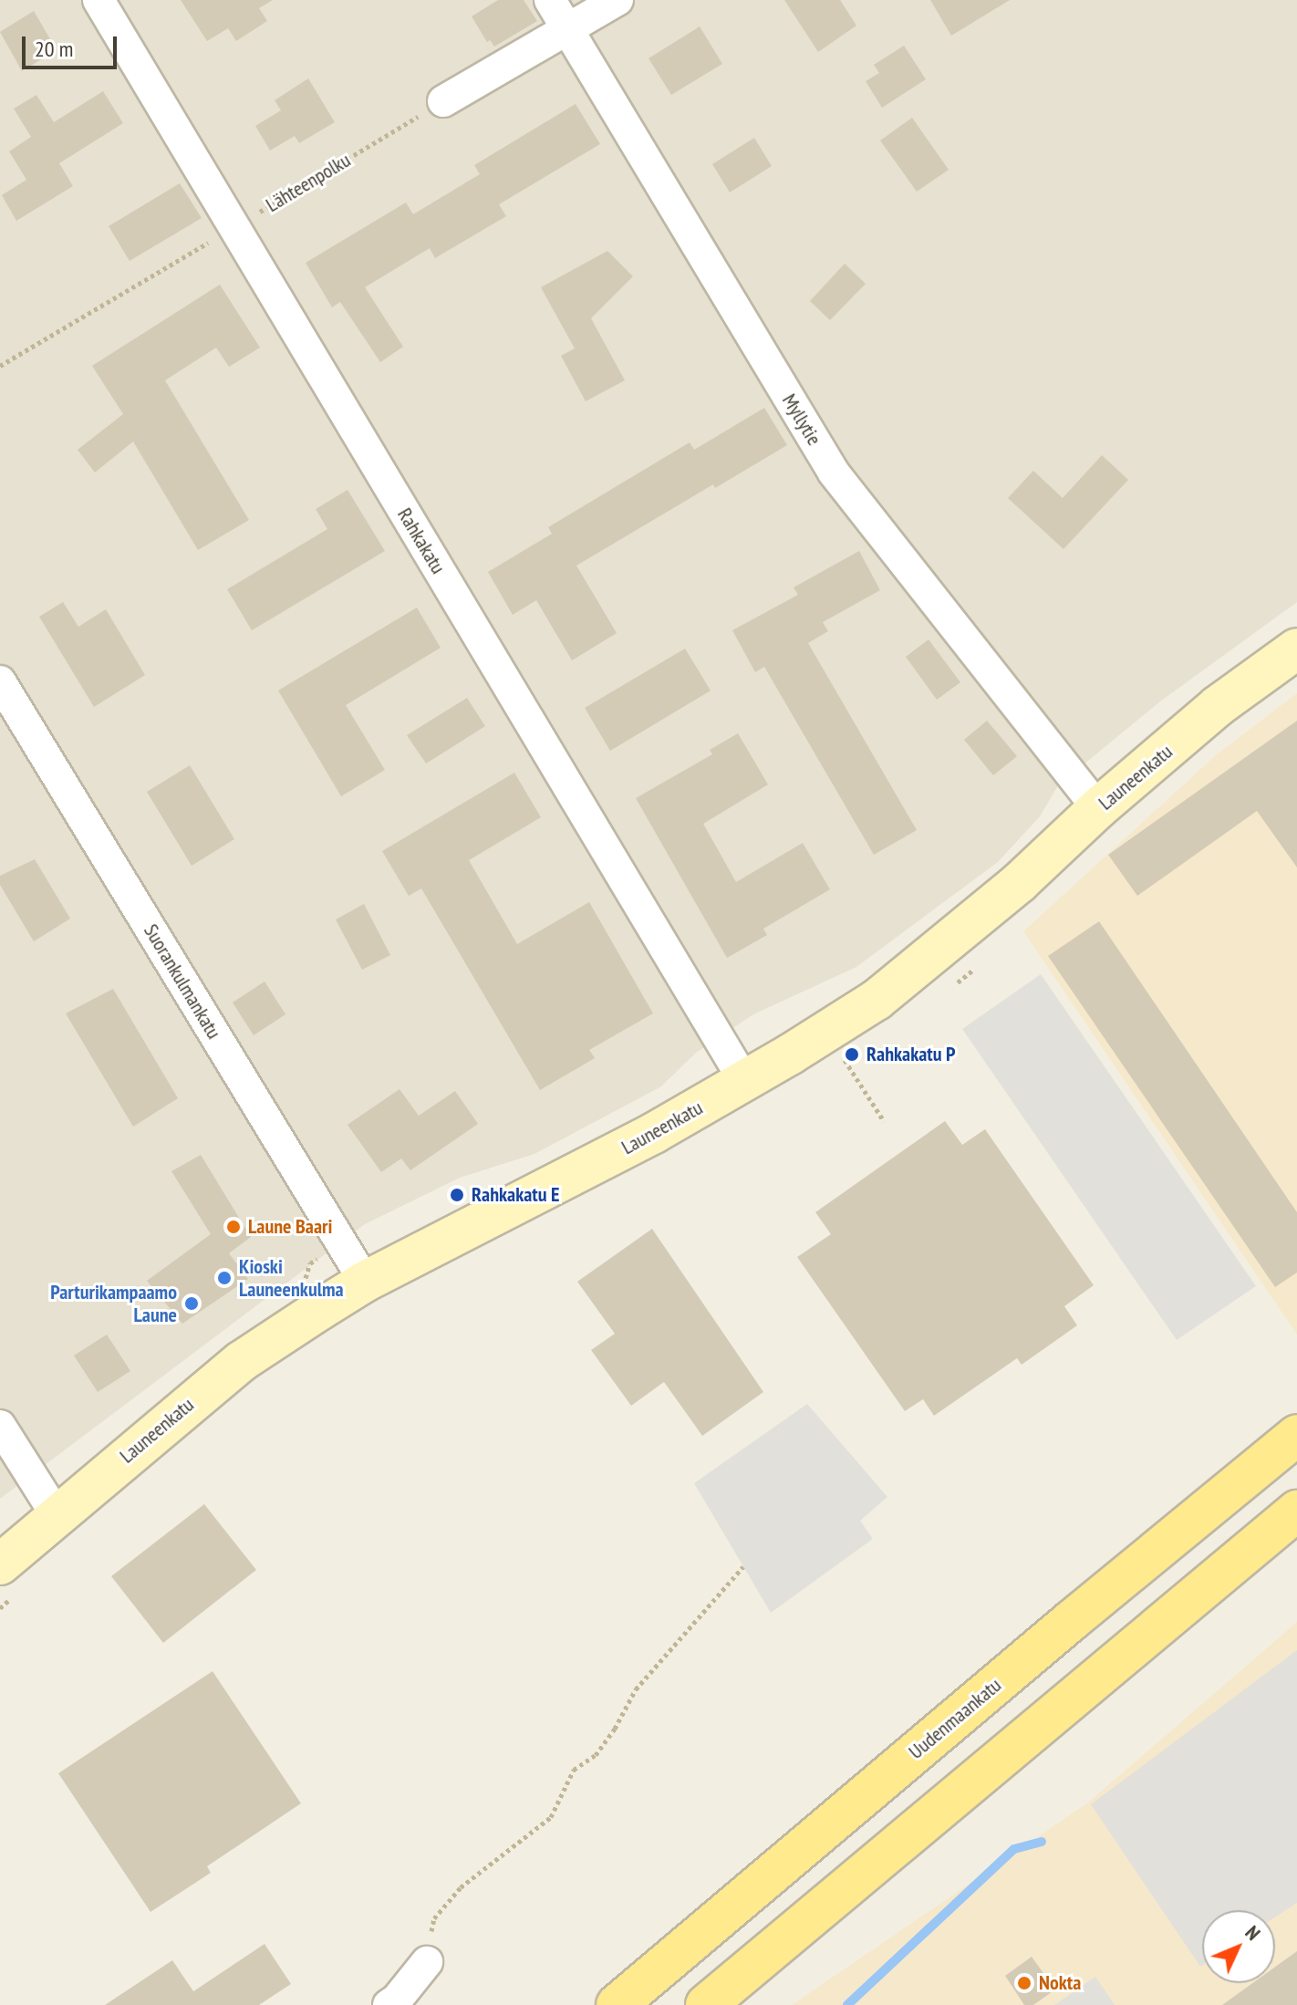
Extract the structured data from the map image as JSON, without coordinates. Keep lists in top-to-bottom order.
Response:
{
  "streets": {
    "main road": ["Uudenmaankatu"],
    "street": [
      "Myllytie",
      "Rahkakatu",
      "Launeenkatu",
      "Suorankulmankatu"
    ],
    "path": ["Lähteenpolku"]
  },
  "crossings": [
    ["Lähteenpolku", "Rahkakatu"],
    ["Myllytie", "Launeenkatu"],
    ["Rahkakatu", "Launeenkatu"],
    ["Launeenkatu", "Suorankulmankatu"]
  ],
  "places": [
    "Rahkakatu P",
    "Rahkakatu E",
    "Laune Baari",
    "Kioski Launeenkulma",
    "Parturikampaamo Laune",
    "Nokta"
  ],
  "scale_bar": "20 m",
  "north": "top right"
}
